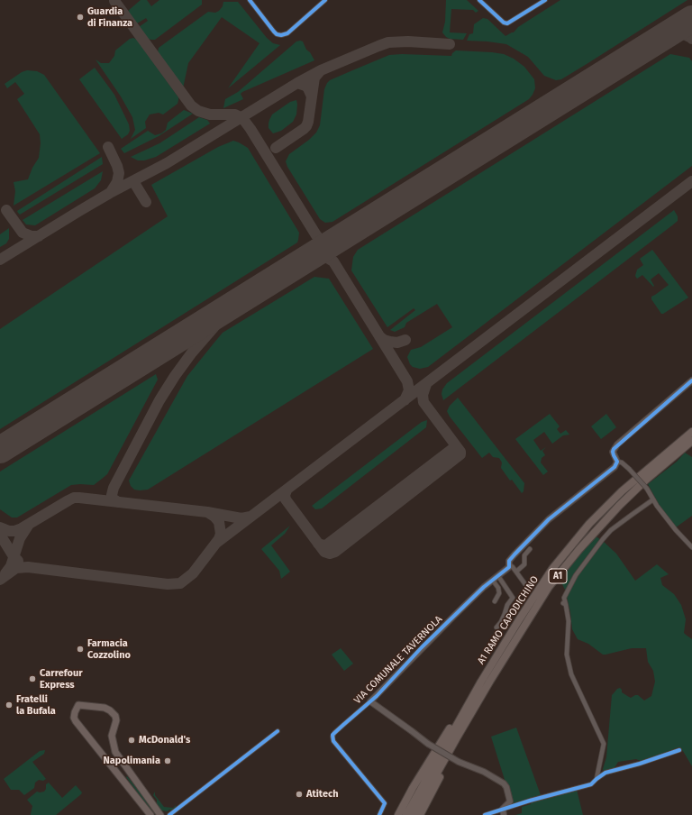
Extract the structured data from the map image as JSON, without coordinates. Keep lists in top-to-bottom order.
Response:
{
  "streets": {
    "highway": ["A1", "A1 RAMO CAPODICHINO"],
    "street": ["VIA COMUNALE TAVERNOLA"]
  },
  "places": [
    "Guardia di Finanza",
    "Farmacia Cozzolino",
    "Carrefour Express",
    "Fratelli la Bufala",
    "McDonald's",
    "Napolimania",
    "Atitech"
  ]
}
